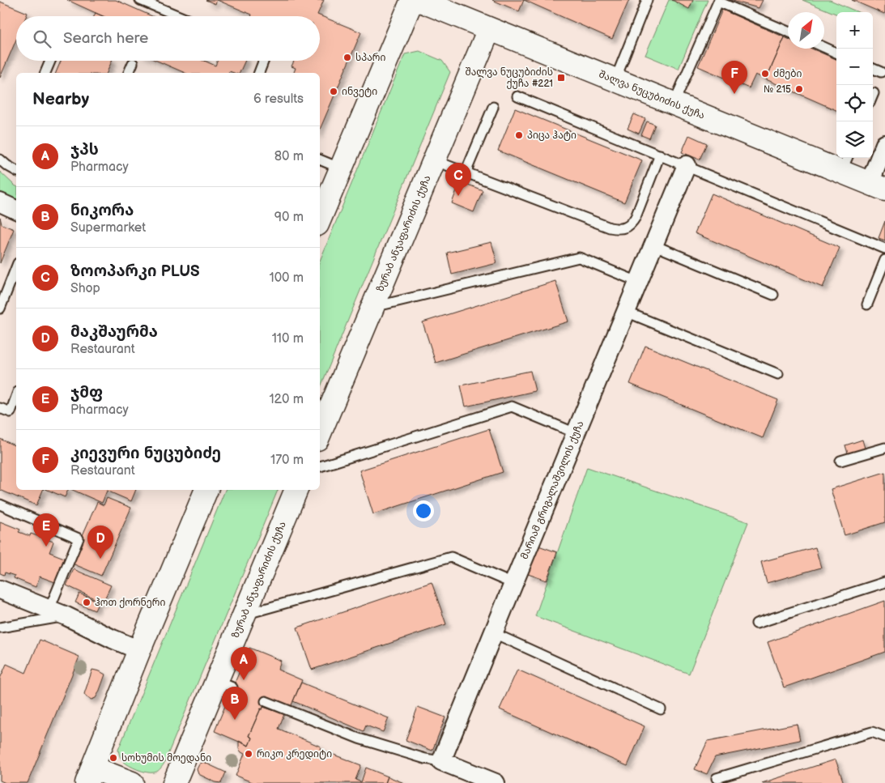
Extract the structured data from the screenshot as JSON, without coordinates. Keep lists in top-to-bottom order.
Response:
{
  "streets": {
    "main road": ["შალვა ნუცუბიძის ქუჩა", "ზურაბ ანჯაფარიძის ქუჩა"],
    "street": ["მარიამ გრიგალაშვილის ქუჩა"]
  },
  "crossings": [
    ["შალვა ნუცუბიძის ქუჩა", "ზურაბ ანჯაფარიძის ქუჩა"]
  ],
  "places": {
    "other": [
      "სპარი",
      "ძმები",
      "№ 215",
      "ინვეტი",
      "პიცა ჰატი",
      "ჰოთ ქორნერი",
      "რიკო კრედიტი",
      "სოხუმის მოედანი"
    ],
    "transit": ["შალვა ნუცუბიძის ქუჩა #221"]
  },
  "north": "top right",
  "page": {
    "map_buttons": ["+", "−"],
    "search": "Search here",
    "pins": [
      "F",
      "C",
      "E",
      "D",
      "A",
      "B"
    ],
    "heading": ["Nearby", "6 results"],
    "list": [
      {
        "mark": "A",
        "name": "ჯპს",
        "note": "Pharmacy",
        "value": "80 m"
      },
      {
        "mark": "B",
        "name": "ნიკორა",
        "note": "Supermarket",
        "value": "90 m"
      },
      {
        "mark": "C",
        "name": "ზოოპარკი PLUS",
        "note": "Shop",
        "value": "100 m"
      },
      {
        "mark": "D",
        "name": "მაკშაურმა",
        "note": "Restaurant",
        "value": "110 m"
      },
      {
        "mark": "E",
        "name": "ჯმფ",
        "note": "Pharmacy",
        "value": "120 m"
      },
      {
        "mark": "F",
        "name": "კიევური ნუცუბიძე",
        "note": "Restaurant",
        "value": "170 m"
      }
    ]
  }
}
